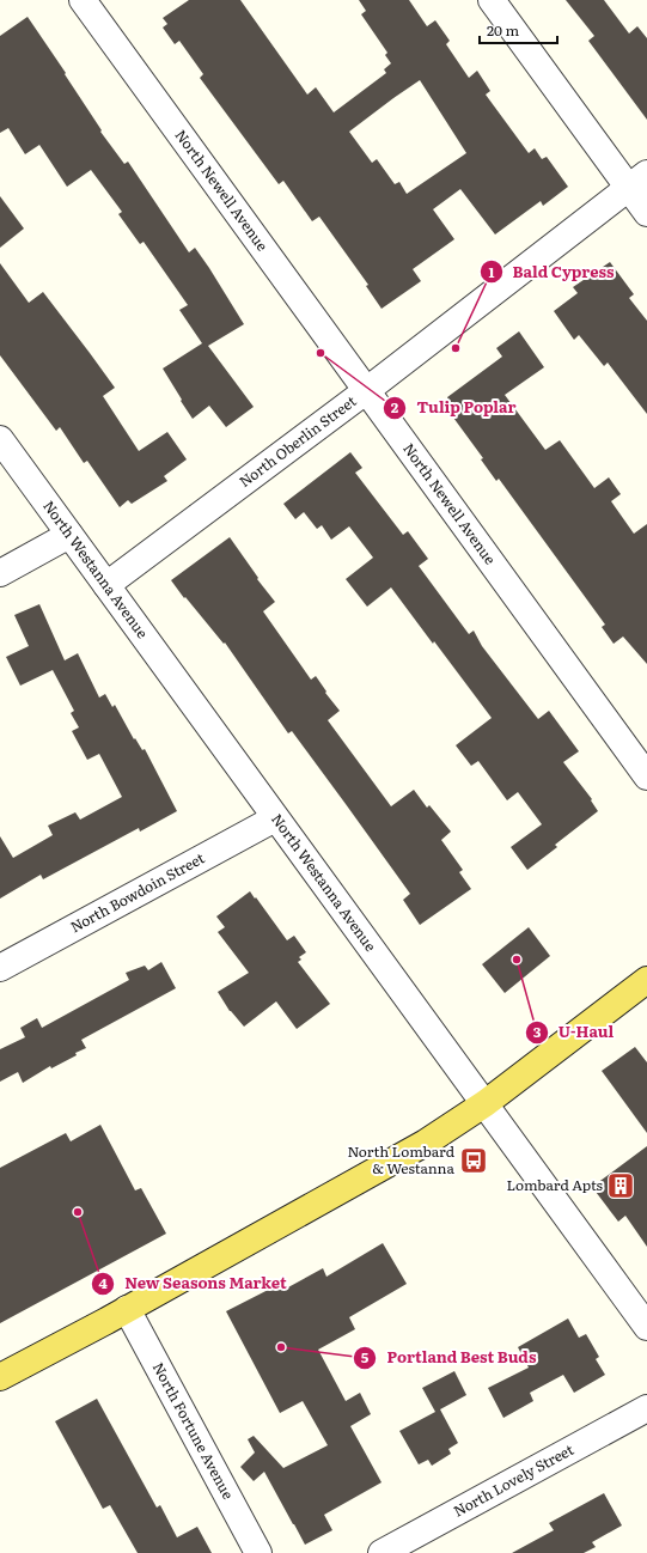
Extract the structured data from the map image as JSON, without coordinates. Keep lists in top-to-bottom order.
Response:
{
  "streets": {
    "street": [
      "North Newell Avenue",
      "North Oberlin Street",
      "North Westanna Avenue",
      "North Bowdoin Street",
      "North Fortune Avenue",
      "North Lovely Street"
    ]
  },
  "crossings": [
    ["North Newell Avenue", "North Oberlin Street"],
    ["North Oberlin Street", "North Westanna Avenue"],
    ["North Westanna Avenue", "North Bowdoin Street"]
  ],
  "places": {
    "other": [
      "Bald Cypress",
      "Tulip Poplar",
      "U-Haul",
      "New Seasons Market",
      "Portland Best Buds"
    ],
    "bus stop": ["North Lombard & Westanna"],
    "building": ["Lombard Apts"]
  },
  "scale_bar": "20 m"
}
